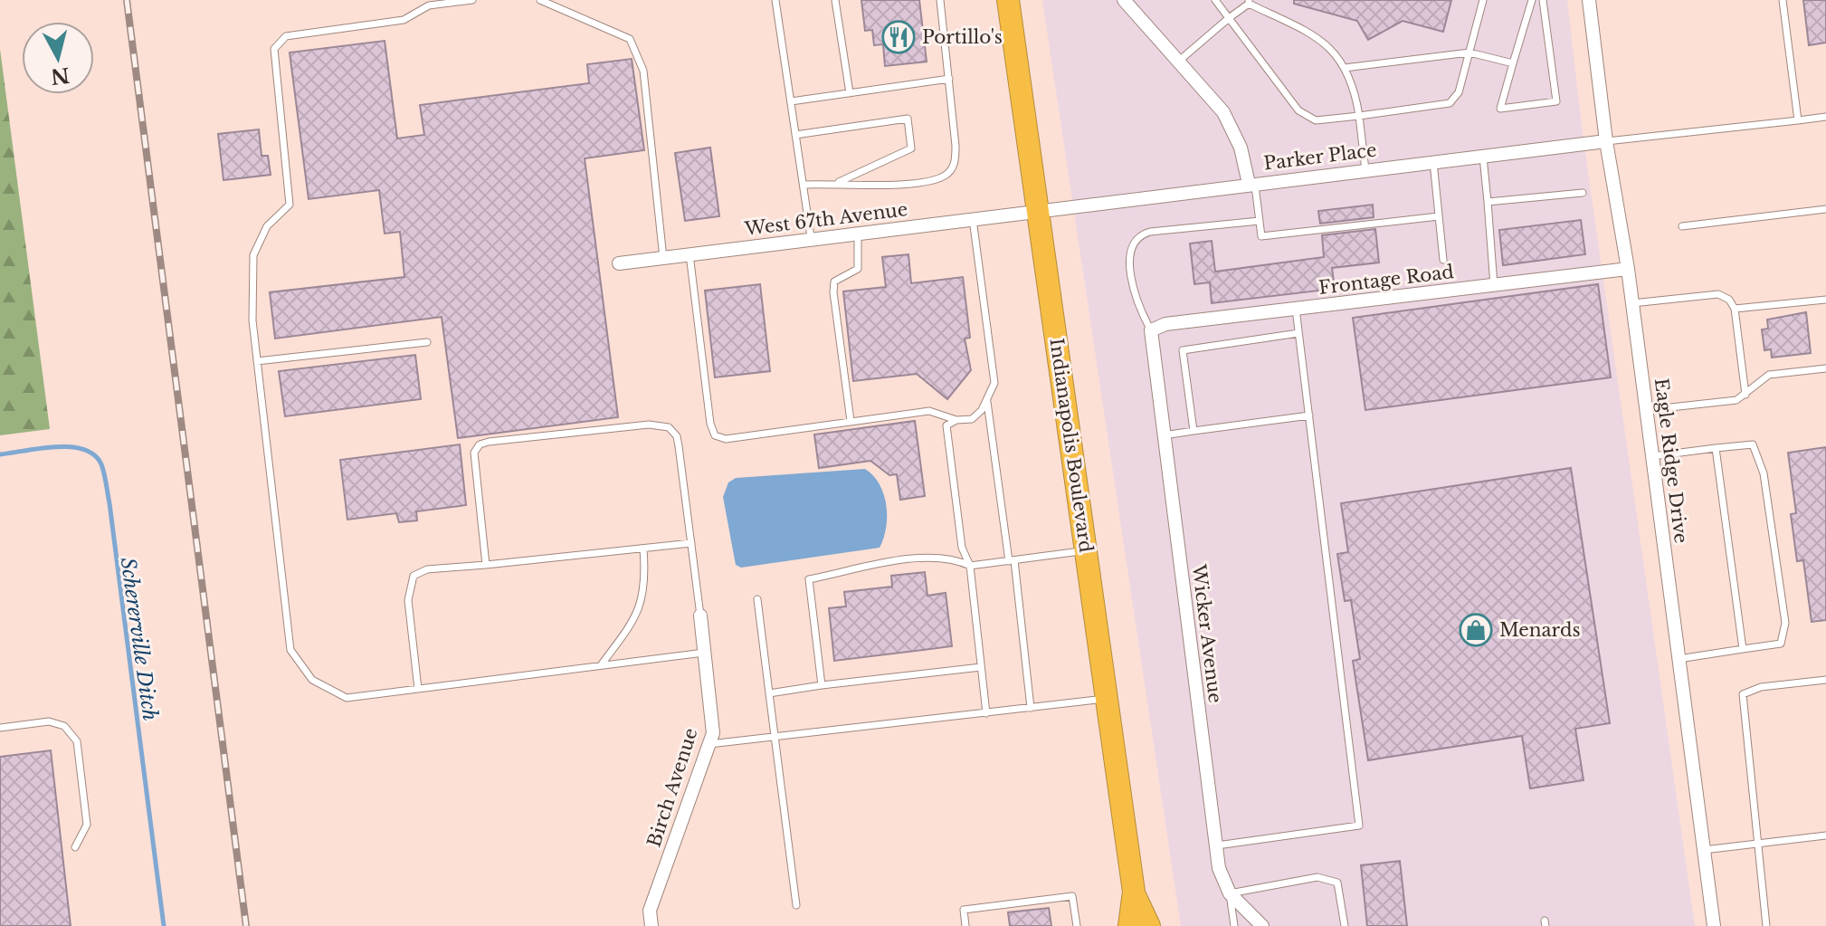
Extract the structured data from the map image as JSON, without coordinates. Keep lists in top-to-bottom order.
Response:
{
  "streets": {
    "highway": ["Indianapolis Boulevard"],
    "street": [
      "Parker Place",
      "West 67th Avenue",
      "Frontage Road",
      "Eagle Ridge Drive",
      "Wicker Avenue",
      "Birch Avenue"
    ]
  },
  "crossings": [
    ["Parker Place", "West 67th Avenue"],
    ["Parker Place", "Indianapolis Boulevard"],
    ["Parker Place", "Eagle Ridge Drive"],
    ["West 67th Avenue", "Indianapolis Boulevard"],
    ["Frontage Road", "Eagle Ridge Drive"],
    ["Frontage Road", "Wicker Avenue"]
  ],
  "water": ["Schererville Ditch"],
  "places": {
    "restaurant": ["Portillo's"],
    "shop": ["Menards"]
  },
  "north": "bottom"
}
